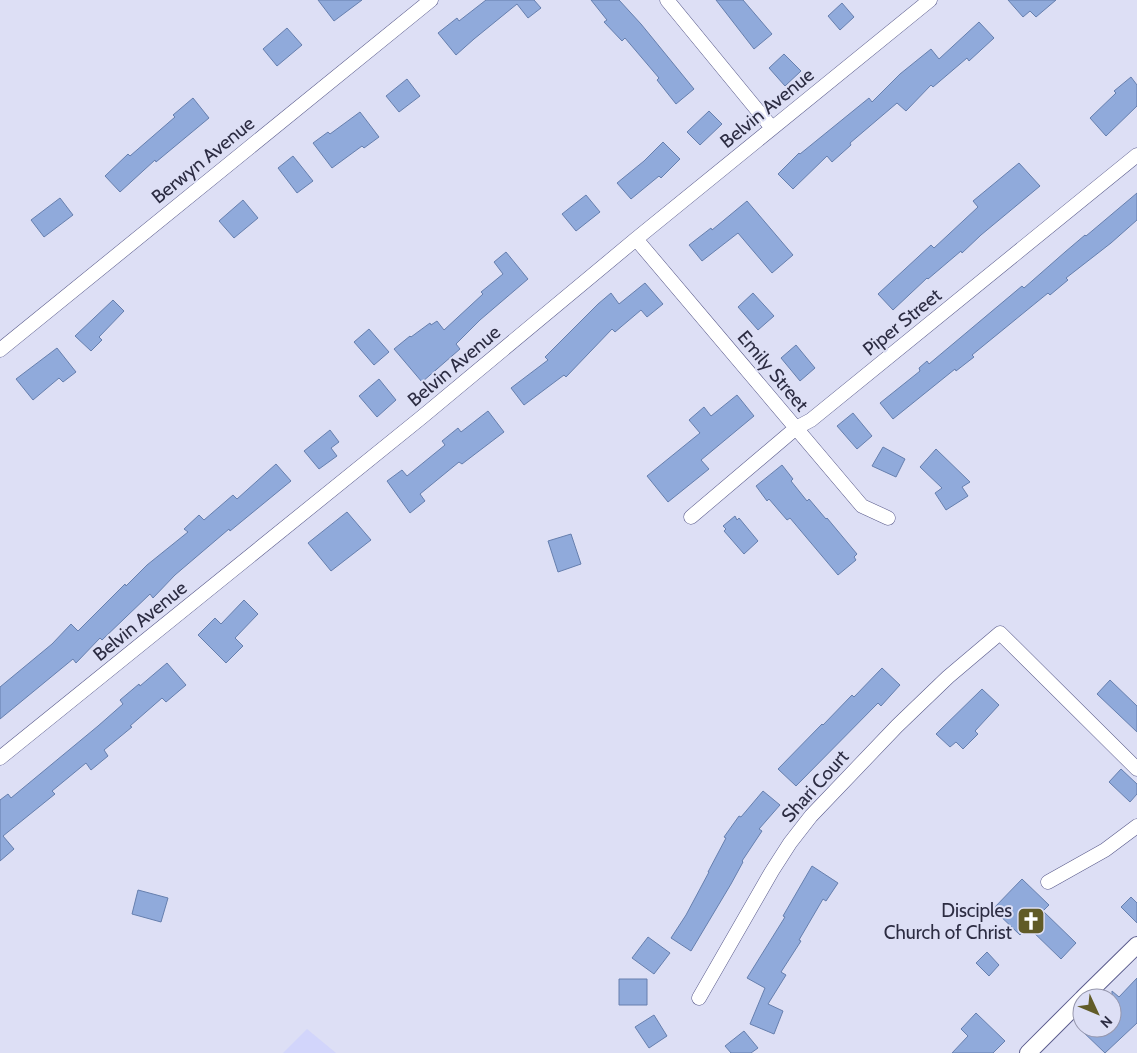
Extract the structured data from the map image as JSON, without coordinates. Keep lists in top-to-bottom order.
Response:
{
  "streets": {
    "street": [
      "Belvin Avenue",
      "Berwyn Avenue",
      "Piper Street",
      "Emily Street",
      "Shari Court"
    ]
  },
  "crossings": [
    ["Belvin Avenue", "Emily Street"],
    ["Piper Street", "Emily Street"]
  ],
  "places": {
    "church": ["Disciples Church of Christ"]
  },
  "north": "bottom right"
}
